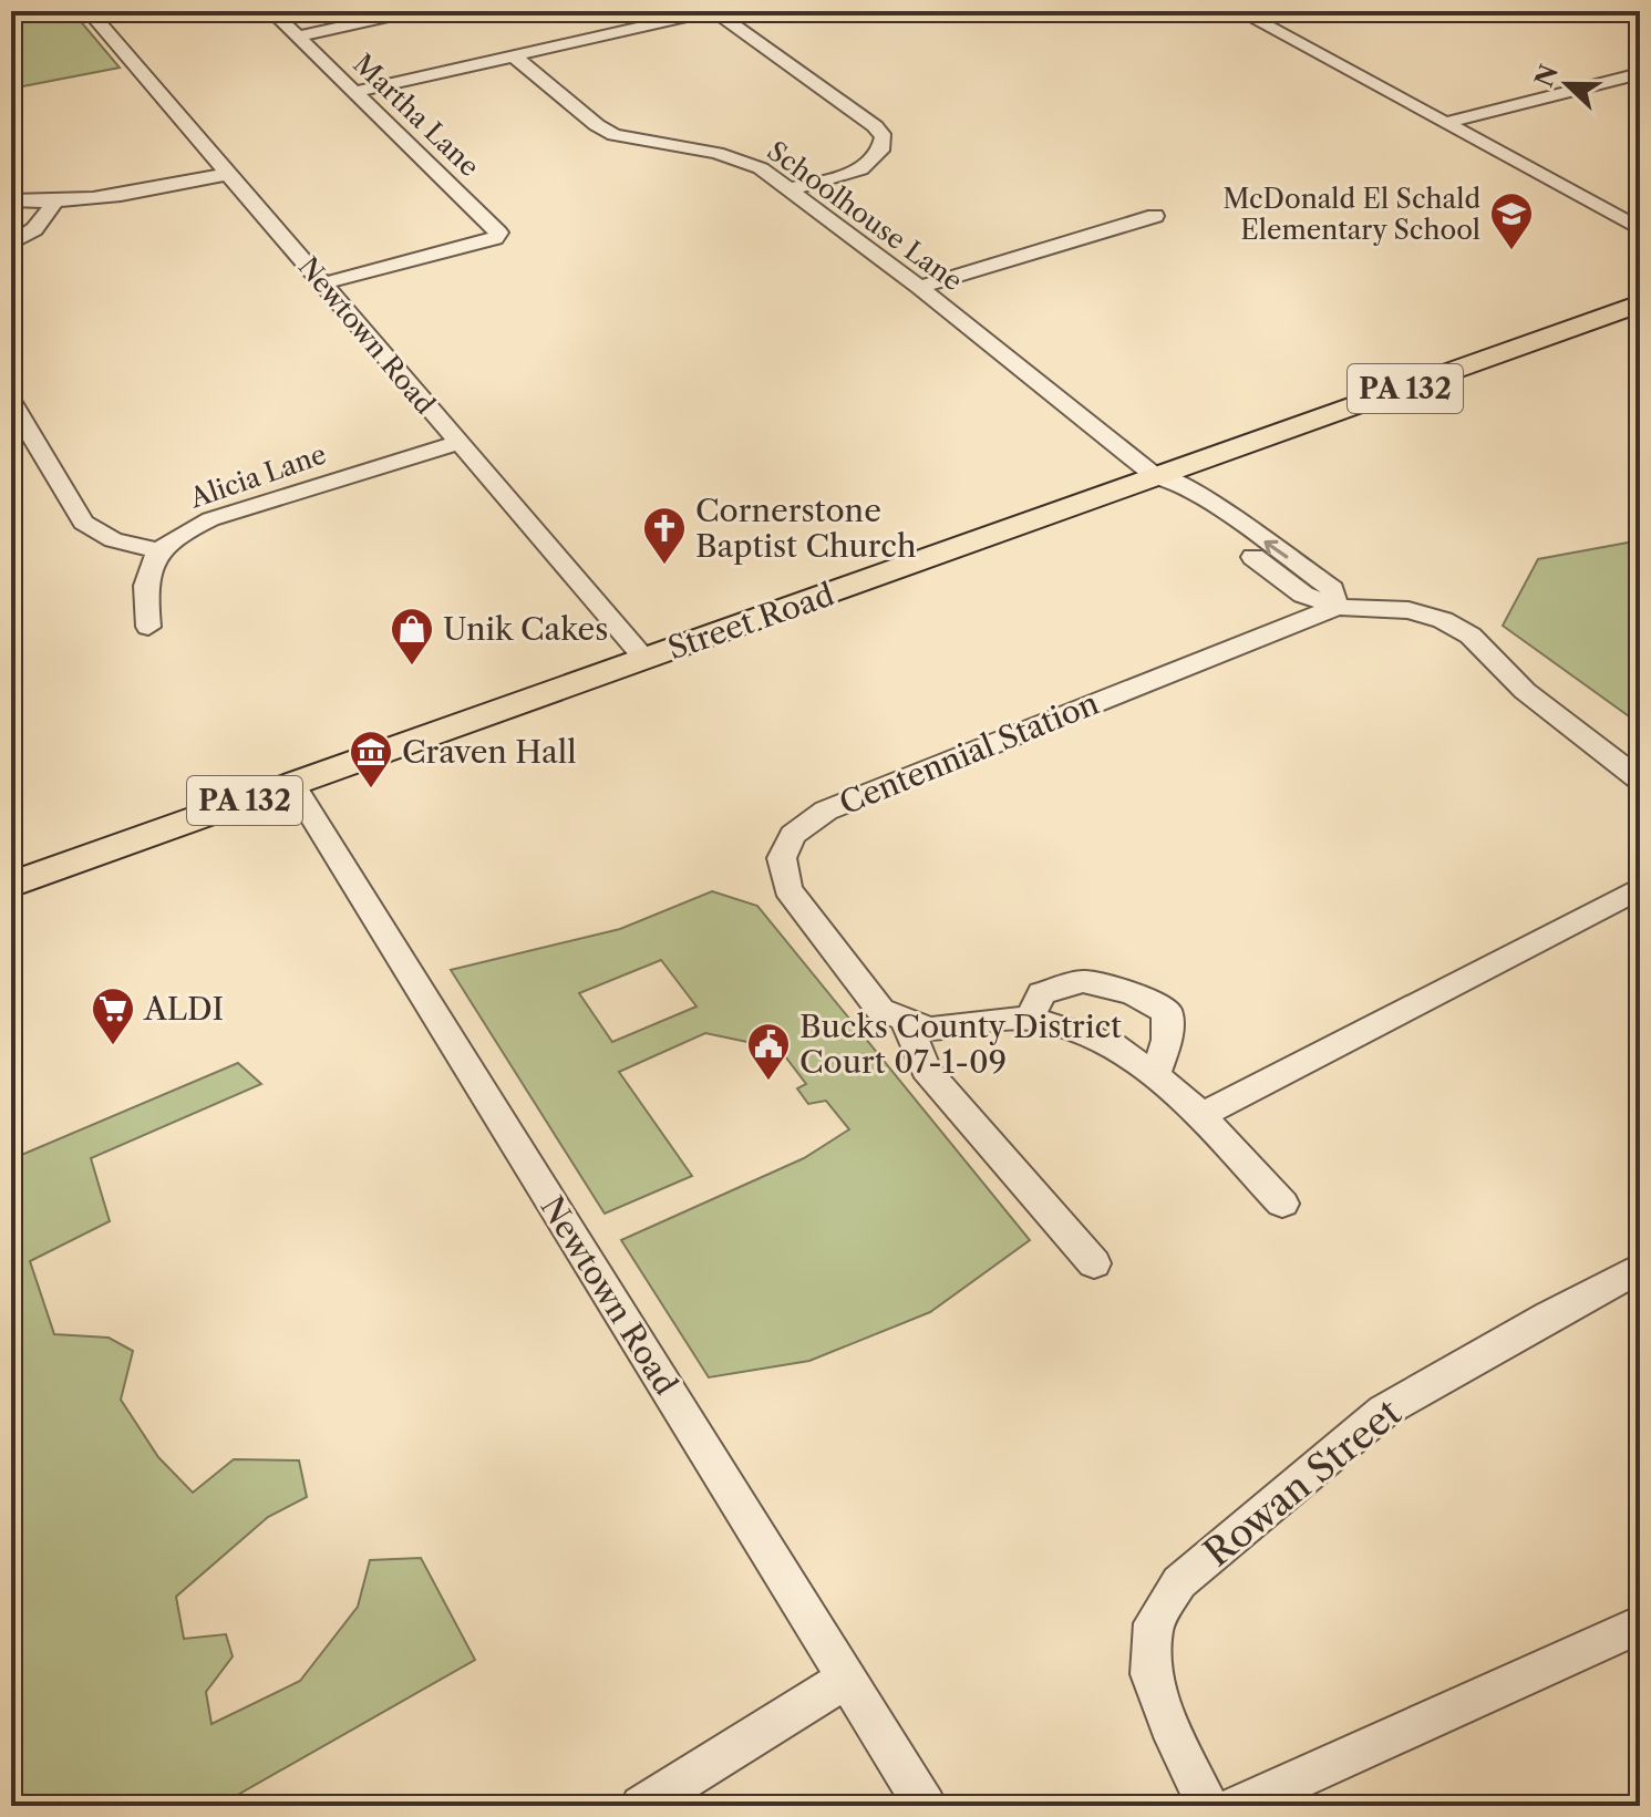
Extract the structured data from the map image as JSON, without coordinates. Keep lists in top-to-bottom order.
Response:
{
  "streets": {
    "main road": ["PA 132", "Street Road"],
    "street": [
      "Martha Lane",
      "Schoolhouse Lane",
      "Newtown Road",
      "Alicia Lane",
      "Centennial Station",
      "Rowan Street"
    ]
  },
  "crossings": [
    ["Martha Lane", "Newtown Road"],
    ["Schoolhouse Lane", "Street Road"],
    ["Schoolhouse Lane", "Centennial Station"],
    ["Newtown Road", "Alicia Lane"],
    ["Newtown Road", "Street Road"]
  ],
  "places": {
    "school or university": ["McDonald El Schald Elementary School"],
    "church": ["Cornerstone Baptist Church"],
    "shop": ["Unik Cakes"],
    "museum": ["Craven Hall"],
    "supermarket": ["ALDI"],
    "public building": ["Bucks County District Court 07-1-09"]
  },
  "north": "left"
}
